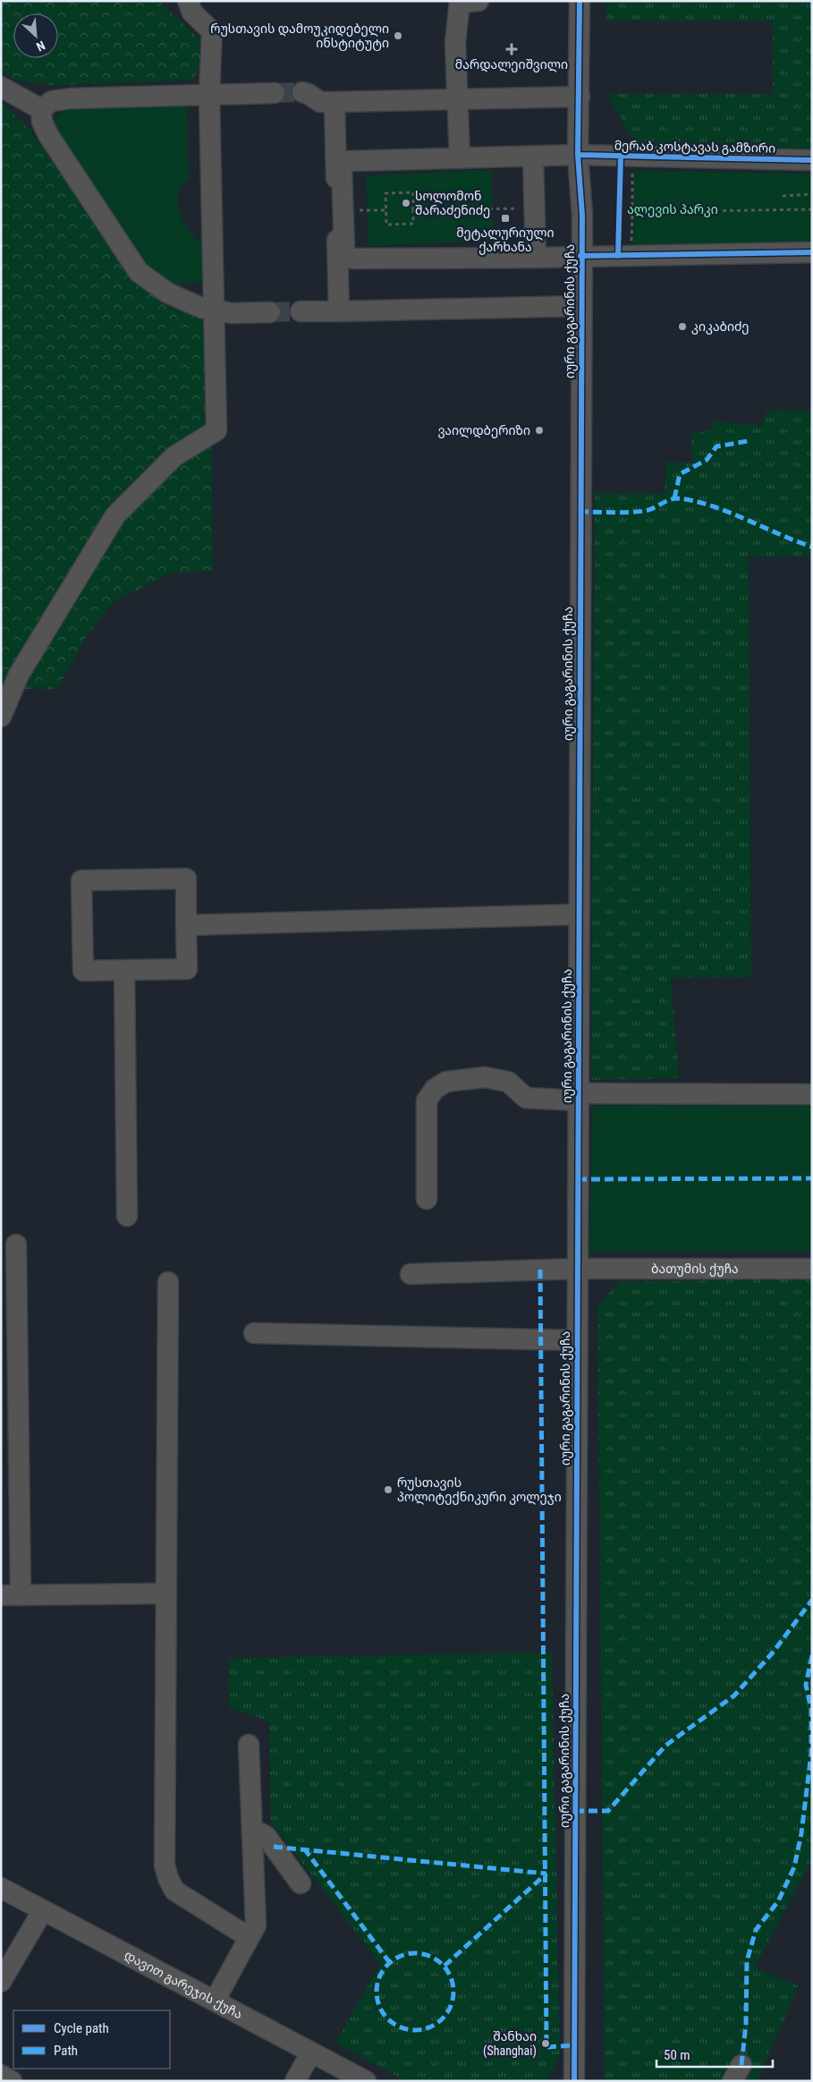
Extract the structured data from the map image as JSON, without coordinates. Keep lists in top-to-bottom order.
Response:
{
  "streets": {
    "street": [
      "მერაბ კოსტავას გამზირი",
      "იური გაგარინის ქუჩა",
      "ბათუმის ქუჩა",
      "დავით გარეჯის ქუჩა"
    ]
  },
  "crossings": [
    ["მერაბ კოსტავას გამზირი", "იური გაგარინის ქუჩა"],
    ["იური გაგარინის ქუჩა", "ბათუმის ქუჩა"]
  ],
  "parks": ["ალევის პარკი"],
  "places": {
    "other": [
      "რუსთავის დამოუკიდებელი ინსტიტუტი",
      "სოლომონ შარაძენიძე",
      "კიკაბიძე",
      "ვაილდბერიზი",
      "რუსთავის პოლიტექნიკური კოლეჯი",
      "შანხაი (Shanghai)"
    ],
    "health": ["მარდალეიშვილი"],
    "transit": ["მეტალურიული ქარხანა"]
  },
  "legend": ["Cycle path", "Path"],
  "scale_bar": "50 m",
  "north": "bottom right"
}
